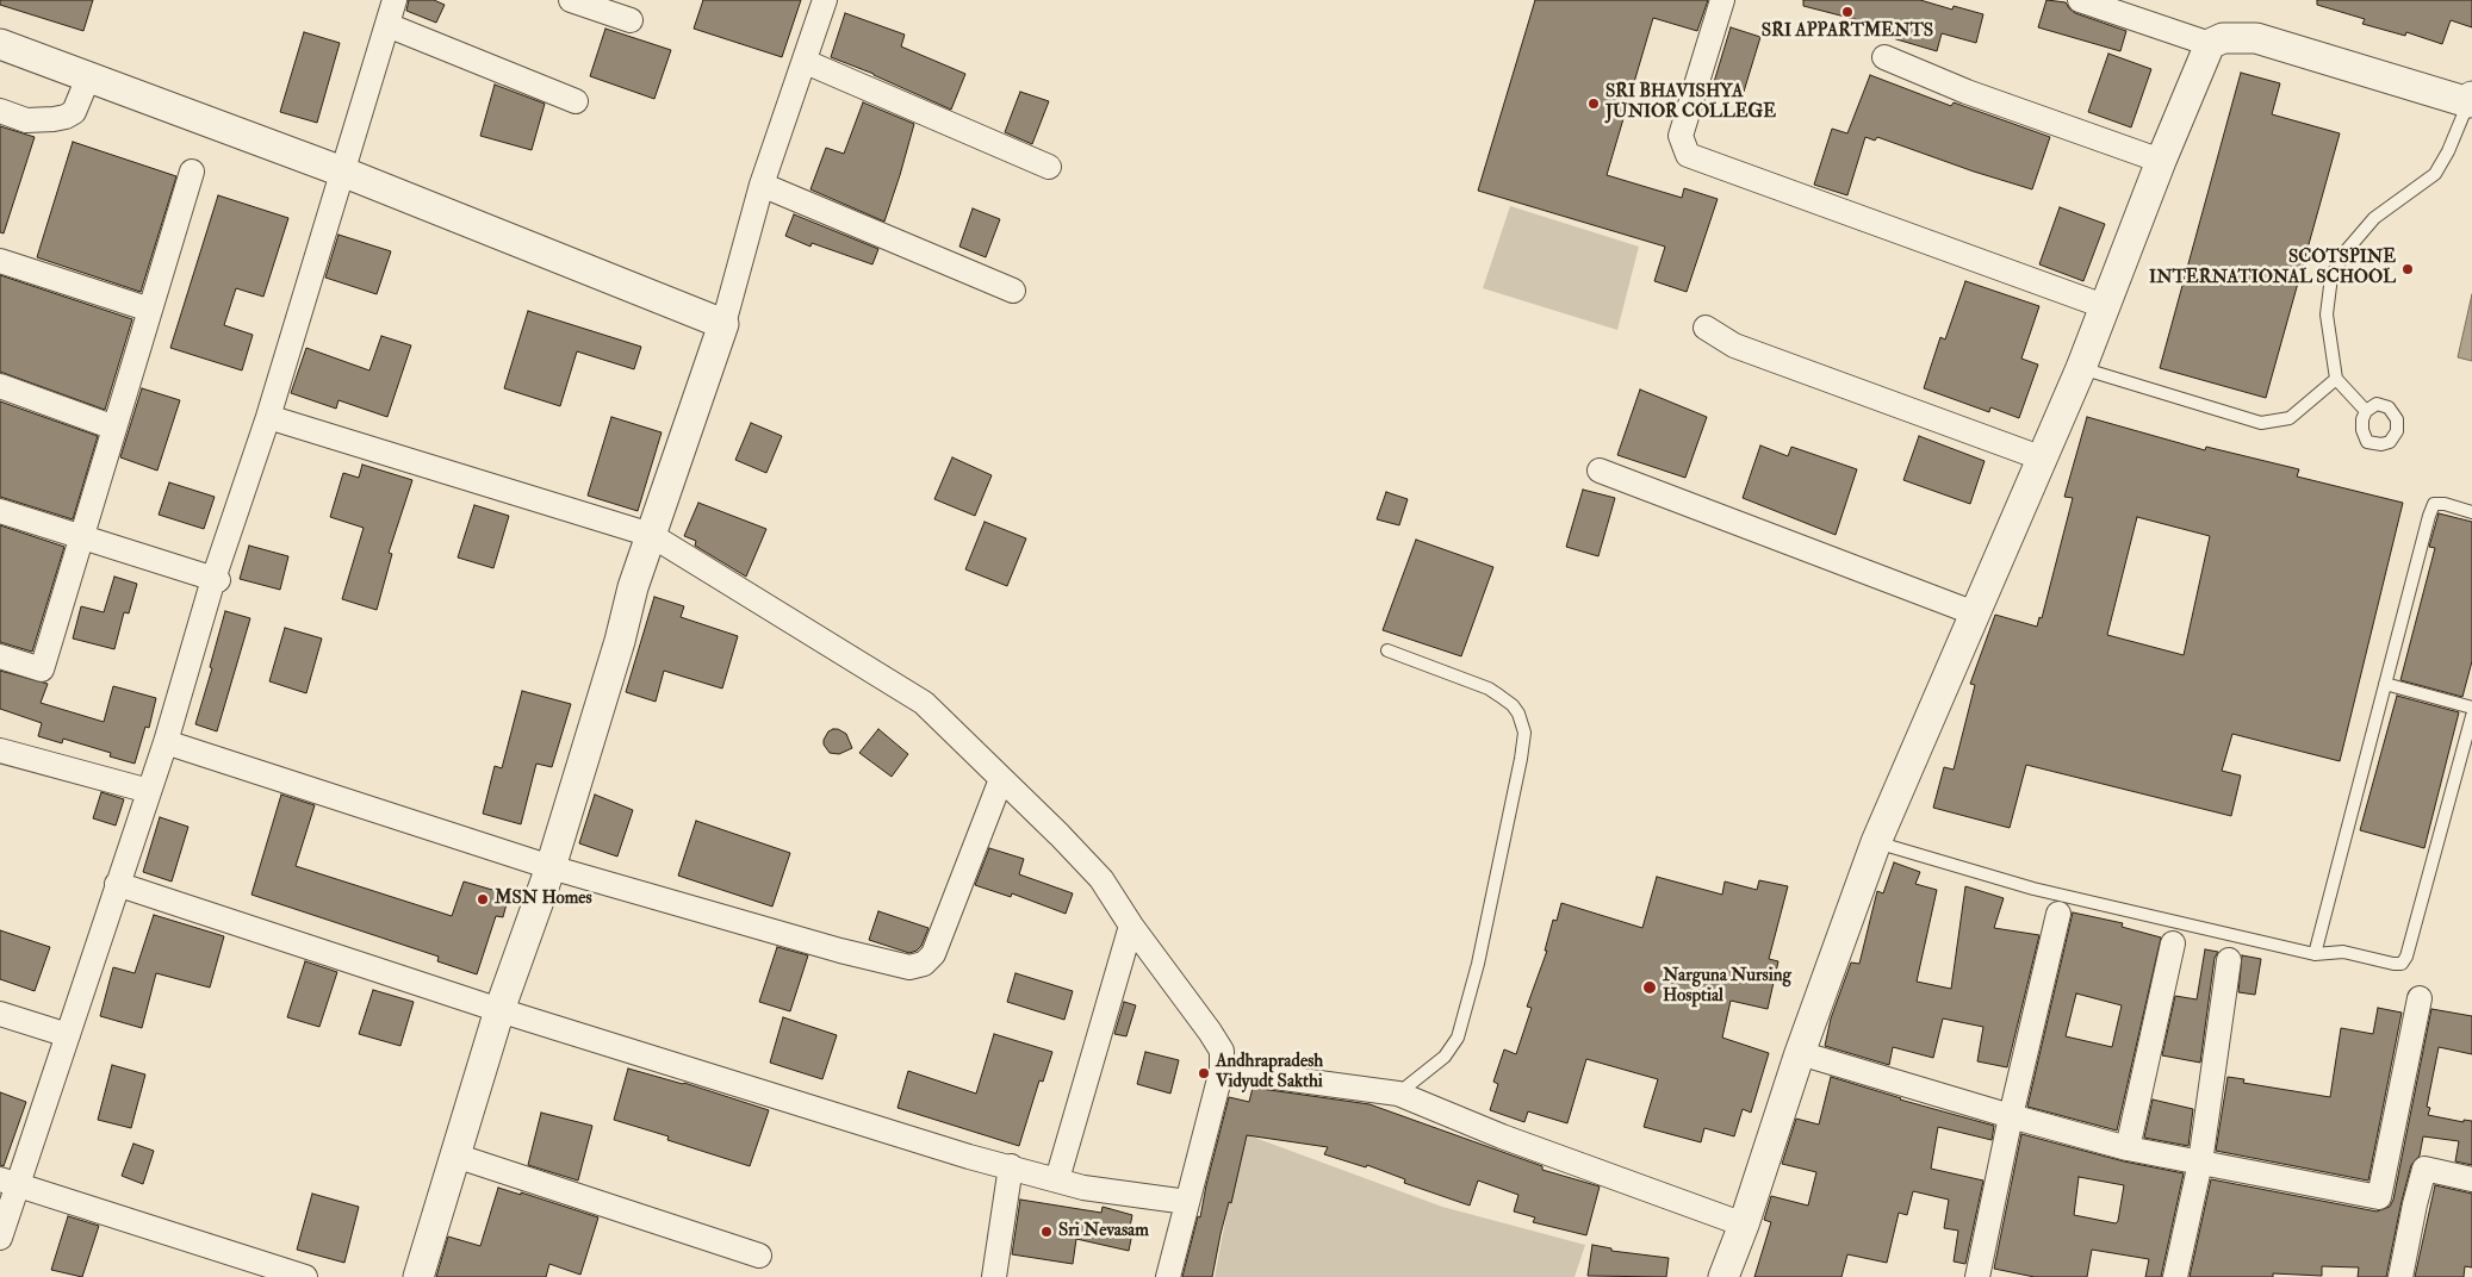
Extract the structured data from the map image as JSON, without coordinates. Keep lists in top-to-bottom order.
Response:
{
  "places": [
    "SRI APPARTMENTS",
    "SRI BHAVISHYA JUNIOR COLLEGE",
    "SCOTSPINE INTERNATIONAL SCHOOL",
    "MSN Homes",
    "Narguna Nursing Hosptial",
    "Andhrapradesh Vidyudt Sakthi",
    "Sri Nevasam"
  ]
}
